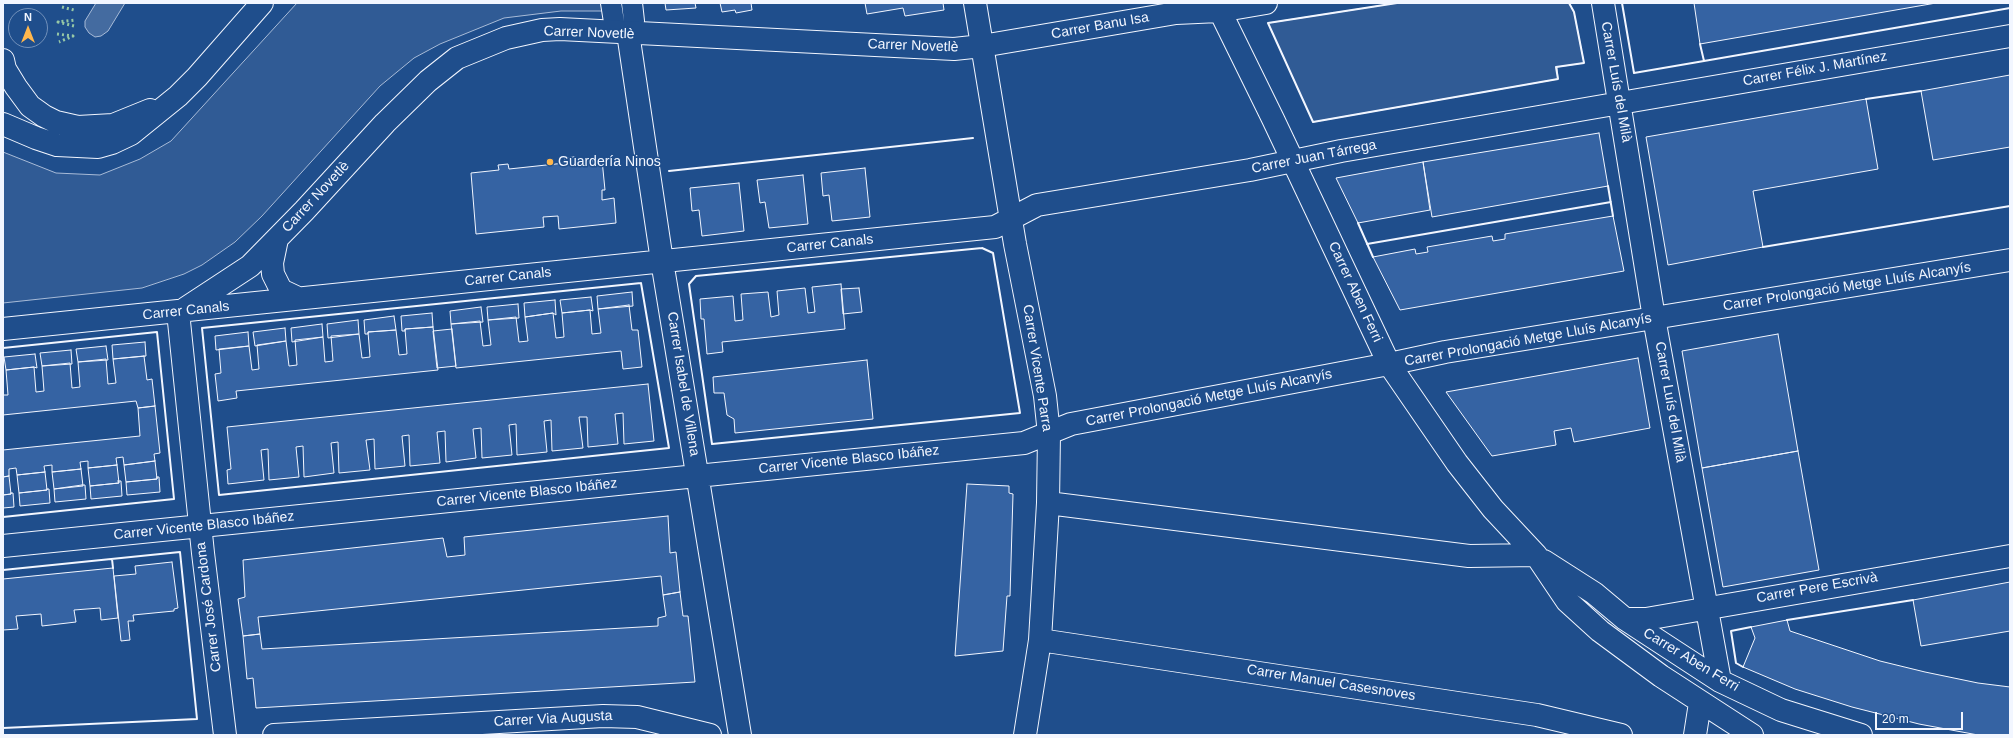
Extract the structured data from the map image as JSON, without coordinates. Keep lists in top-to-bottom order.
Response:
{
  "streets": {
    "street": [
      "Carrer Banu Isa",
      "Carrer Novetlè",
      "Carrer Félix J. Martínez",
      "Carrer Luís del Milà",
      "Carrer Juan Tárrega",
      "Carrer Canals",
      "Carrer Prolongació Metge Lluís Alcanyís",
      "Carrer Aben Ferri",
      "Carrer Vicente Parra",
      "Carrer Isabel de Villena",
      "Carrer Vicente Blasco Ibáñez",
      "Carrer Pere Escrivà",
      "Carrer José Cardona",
      "Carrer Manuel Casesnoves",
      "Carrer Via Augusta"
    ]
  },
  "crossings": [
    ["Carrer Banu Isa", "Carrer Novetlè"],
    ["Carrer Banu Isa", "Carrer Aben Ferri"],
    ["Carrer Banu Isa", "Carrer Vicente Parra"],
    ["Carrer Novetlè", "Carrer Canals"],
    ["Carrer Novetlè", "Carrer Vicente Parra"],
    ["Carrer Novetlè", "Carrer Isabel de Villena"],
    ["Carrer Novetlè", "Carrer José Cardona"],
    ["Carrer Félix J. Martínez", "Carrer Luís del Milà"],
    ["Carrer Félix J. Martínez", "Carrer Juan Tárrega"],
    ["Carrer Luís del Milà", "Carrer Juan Tárrega"],
    ["Carrer Luís del Milà", "Carrer Prolongació Metge Lluís Alcanyís"],
    ["Carrer Luís del Milà", "Carrer Aben Ferri"],
    ["Carrer Luís del Milà", "Carrer Pere Escrivà"],
    ["Carrer Juan Tárrega", "Carrer Canals"],
    ["Carrer Juan Tárrega", "Carrer Aben Ferri"],
    ["Carrer Juan Tárrega", "Carrer Vicente Parra"],
    ["Carrer Canals", "Carrer Vicente Parra"],
    ["Carrer Canals", "Carrer Isabel de Villena"],
    ["Carrer Canals", "Carrer José Cardona"],
    ["Carrer Prolongació Metge Lluís Alcanyís", "Carrer Aben Ferri"],
    ["Carrer Prolongació Metge Lluís Alcanyís", "Carrer Vicente Parra"],
    ["Carrer Prolongació Metge Lluís Alcanyís", "Carrer Vicente Blasco Ibáñez"],
    ["Carrer Aben Ferri", "Carrer Pere Escrivà"],
    ["Carrer Vicente Parra", "Carrer Vicente Blasco Ibáñez"],
    ["Carrer Vicente Parra", "Carrer Manuel Casesnoves"],
    ["Carrer Isabel de Villena", "Carrer Vicente Blasco Ibáñez"],
    ["Carrer Vicente Blasco Ibáñez", "Carrer José Cardona"]
  ],
  "places": ["Guardería Ninos"],
  "scale_bar": "20 m",
  "north": "top"
}
